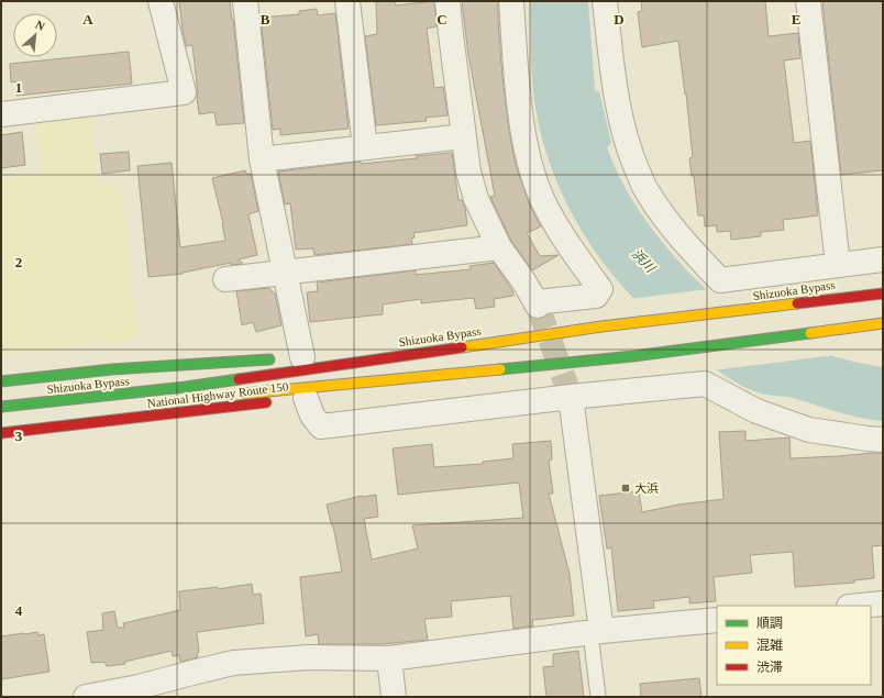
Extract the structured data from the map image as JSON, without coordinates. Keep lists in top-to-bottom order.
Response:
{
  "streets": {
    "highway": ["Shizuoka Bypass", "National Highway Route 150"]
  },
  "water": ["浜川"],
  "places": {
    "transit": ["大浜"]
  },
  "legend": ["順調", "混雑", "渋滞"],
  "north": "top right",
  "grid": {
    "columns": [
      "A",
      "B",
      "C",
      "D",
      "E"
    ],
    "rows": [
      "1",
      "2",
      "3",
      "4"
    ]
  }
}
